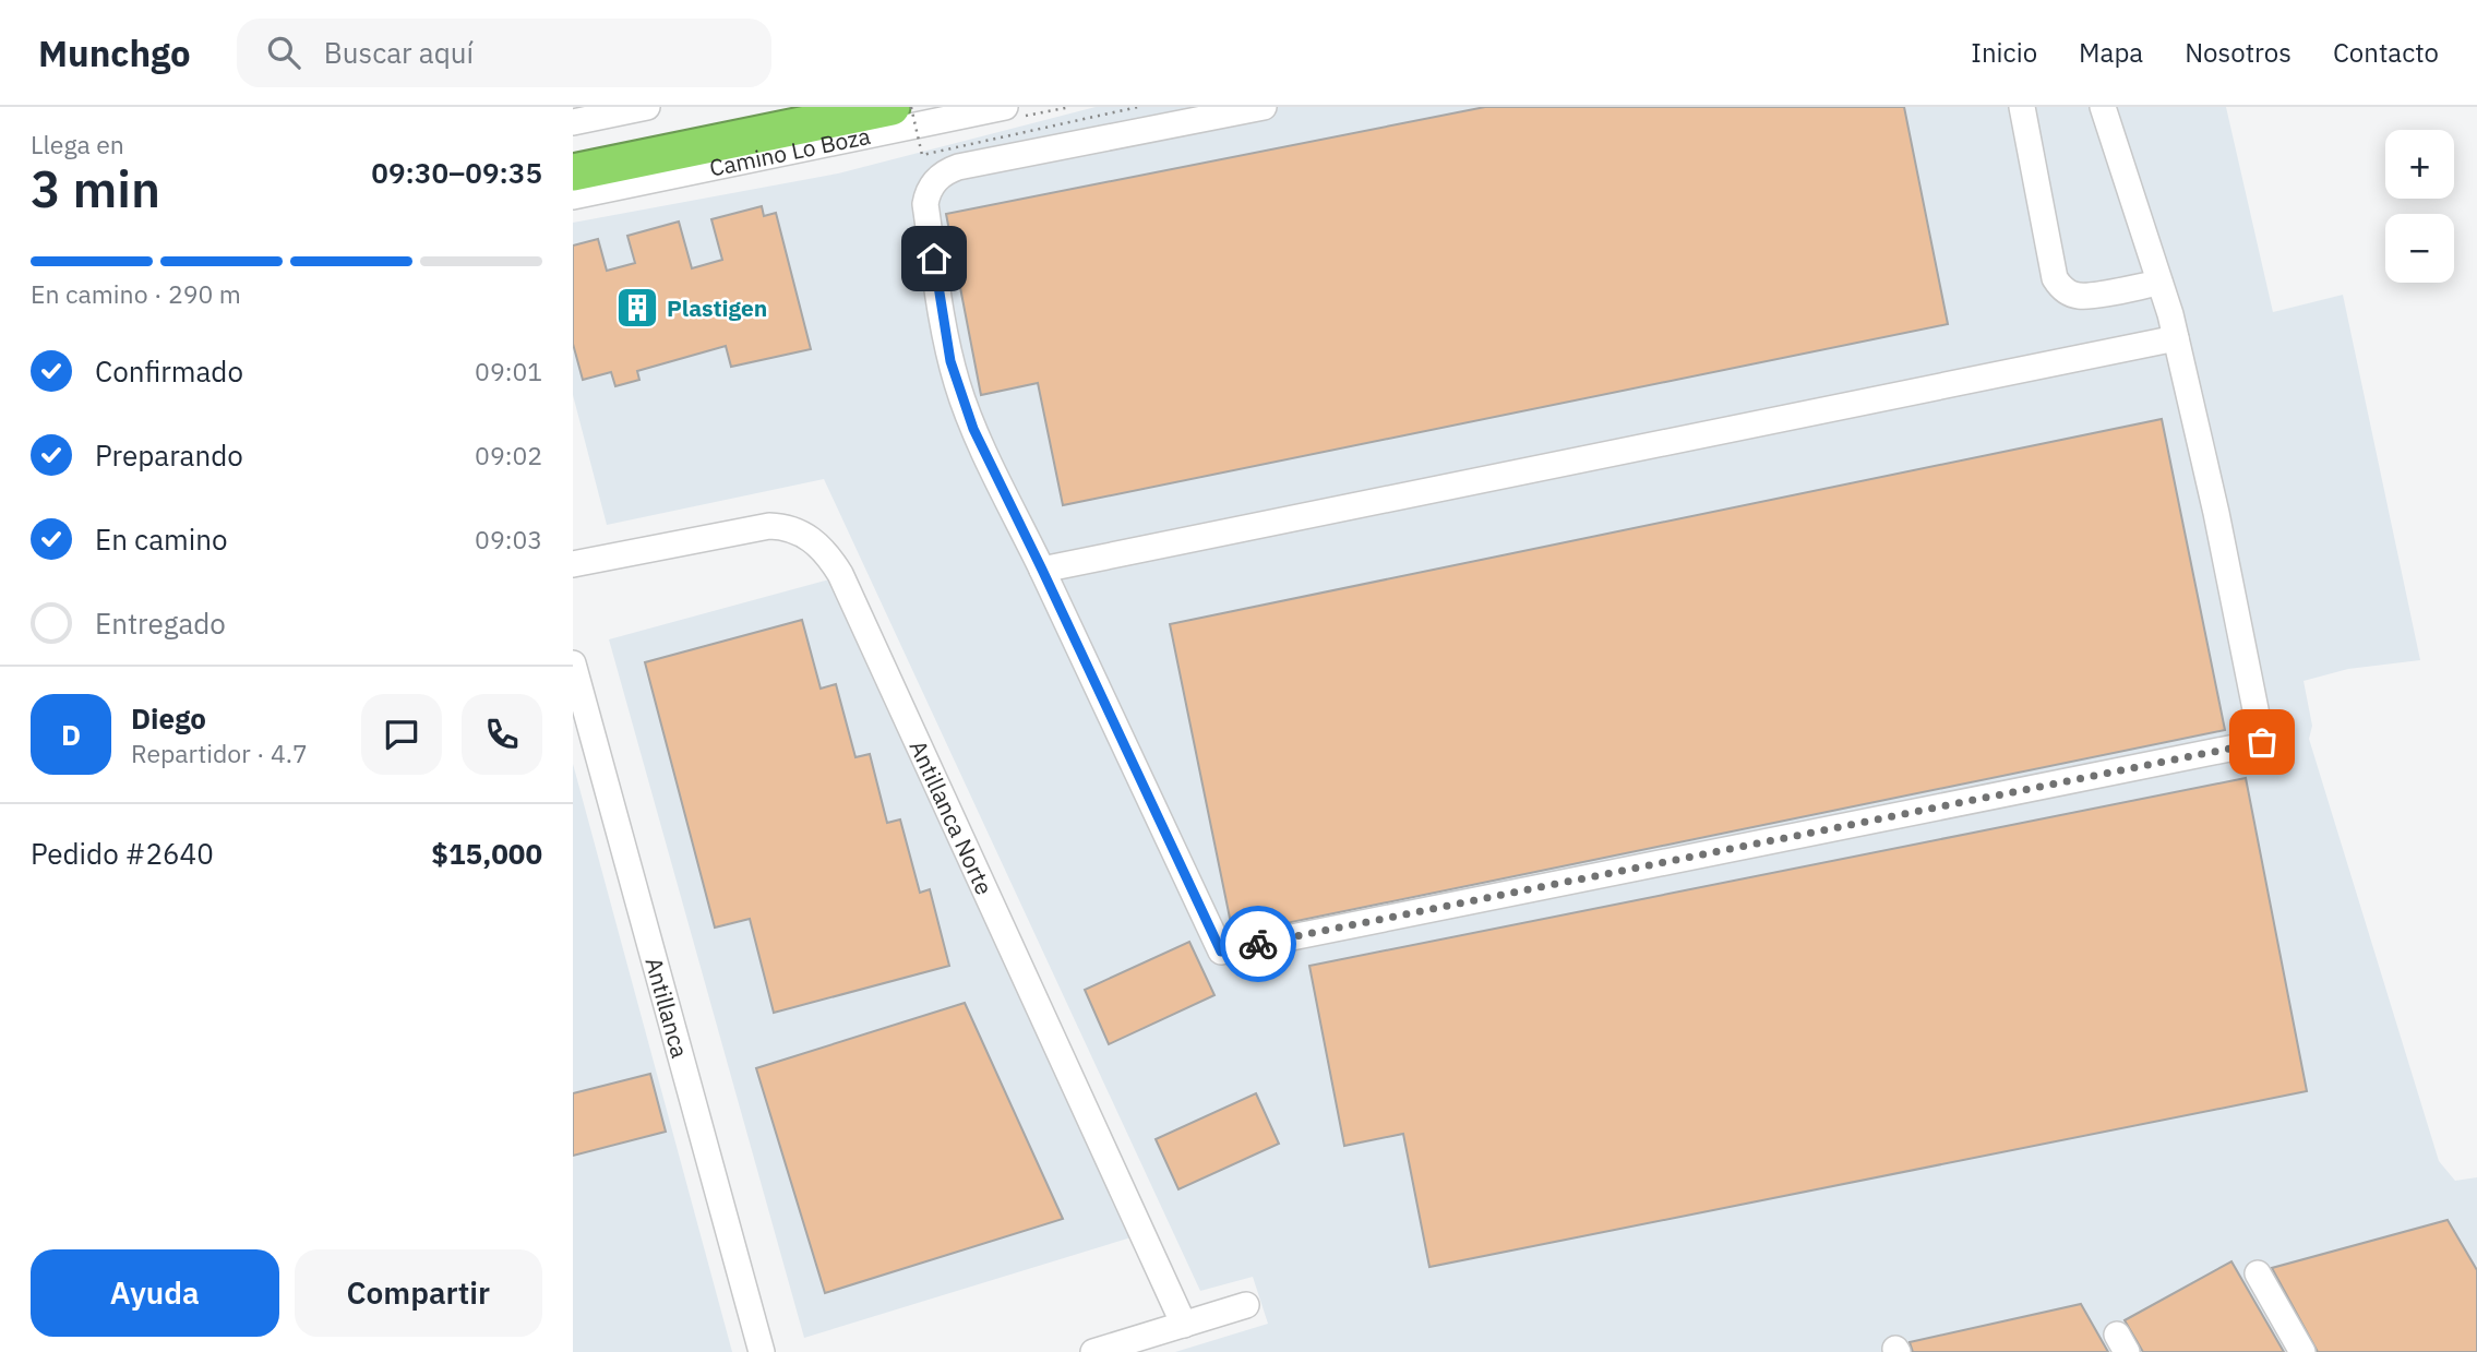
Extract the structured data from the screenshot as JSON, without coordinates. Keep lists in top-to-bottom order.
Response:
{
  "streets": {
    "street": ["Camino Lo Boza", "Antillanca Norte", "Antillanca"]
  },
  "places": {
    "building": ["Plastigen"]
  },
  "page": {
    "header": "Munchgo",
    "search": "Buscar aquí",
    "nav": [
      "Inicio",
      "Mapa",
      "Nosotros",
      "Contacto"
    ],
    "heading": ["3 min", "Llega en", "09:30–09:35"],
    "panel": [
      "Diego",
      "Repartidor · 4.7",
      "Pedido #2640",
      "$15,000"
    ],
    "map_buttons": ["+", "−"],
    "bar": "En camino · 290 m",
    "list": [
      ["Confirmado", "09:01"],
      ["Preparando", "09:02"],
      ["En camino", "09:03"],
      "Entregado"
    ],
    "round": "D",
    "buttons": ["Ayuda", "Compartir"]
  }
}
